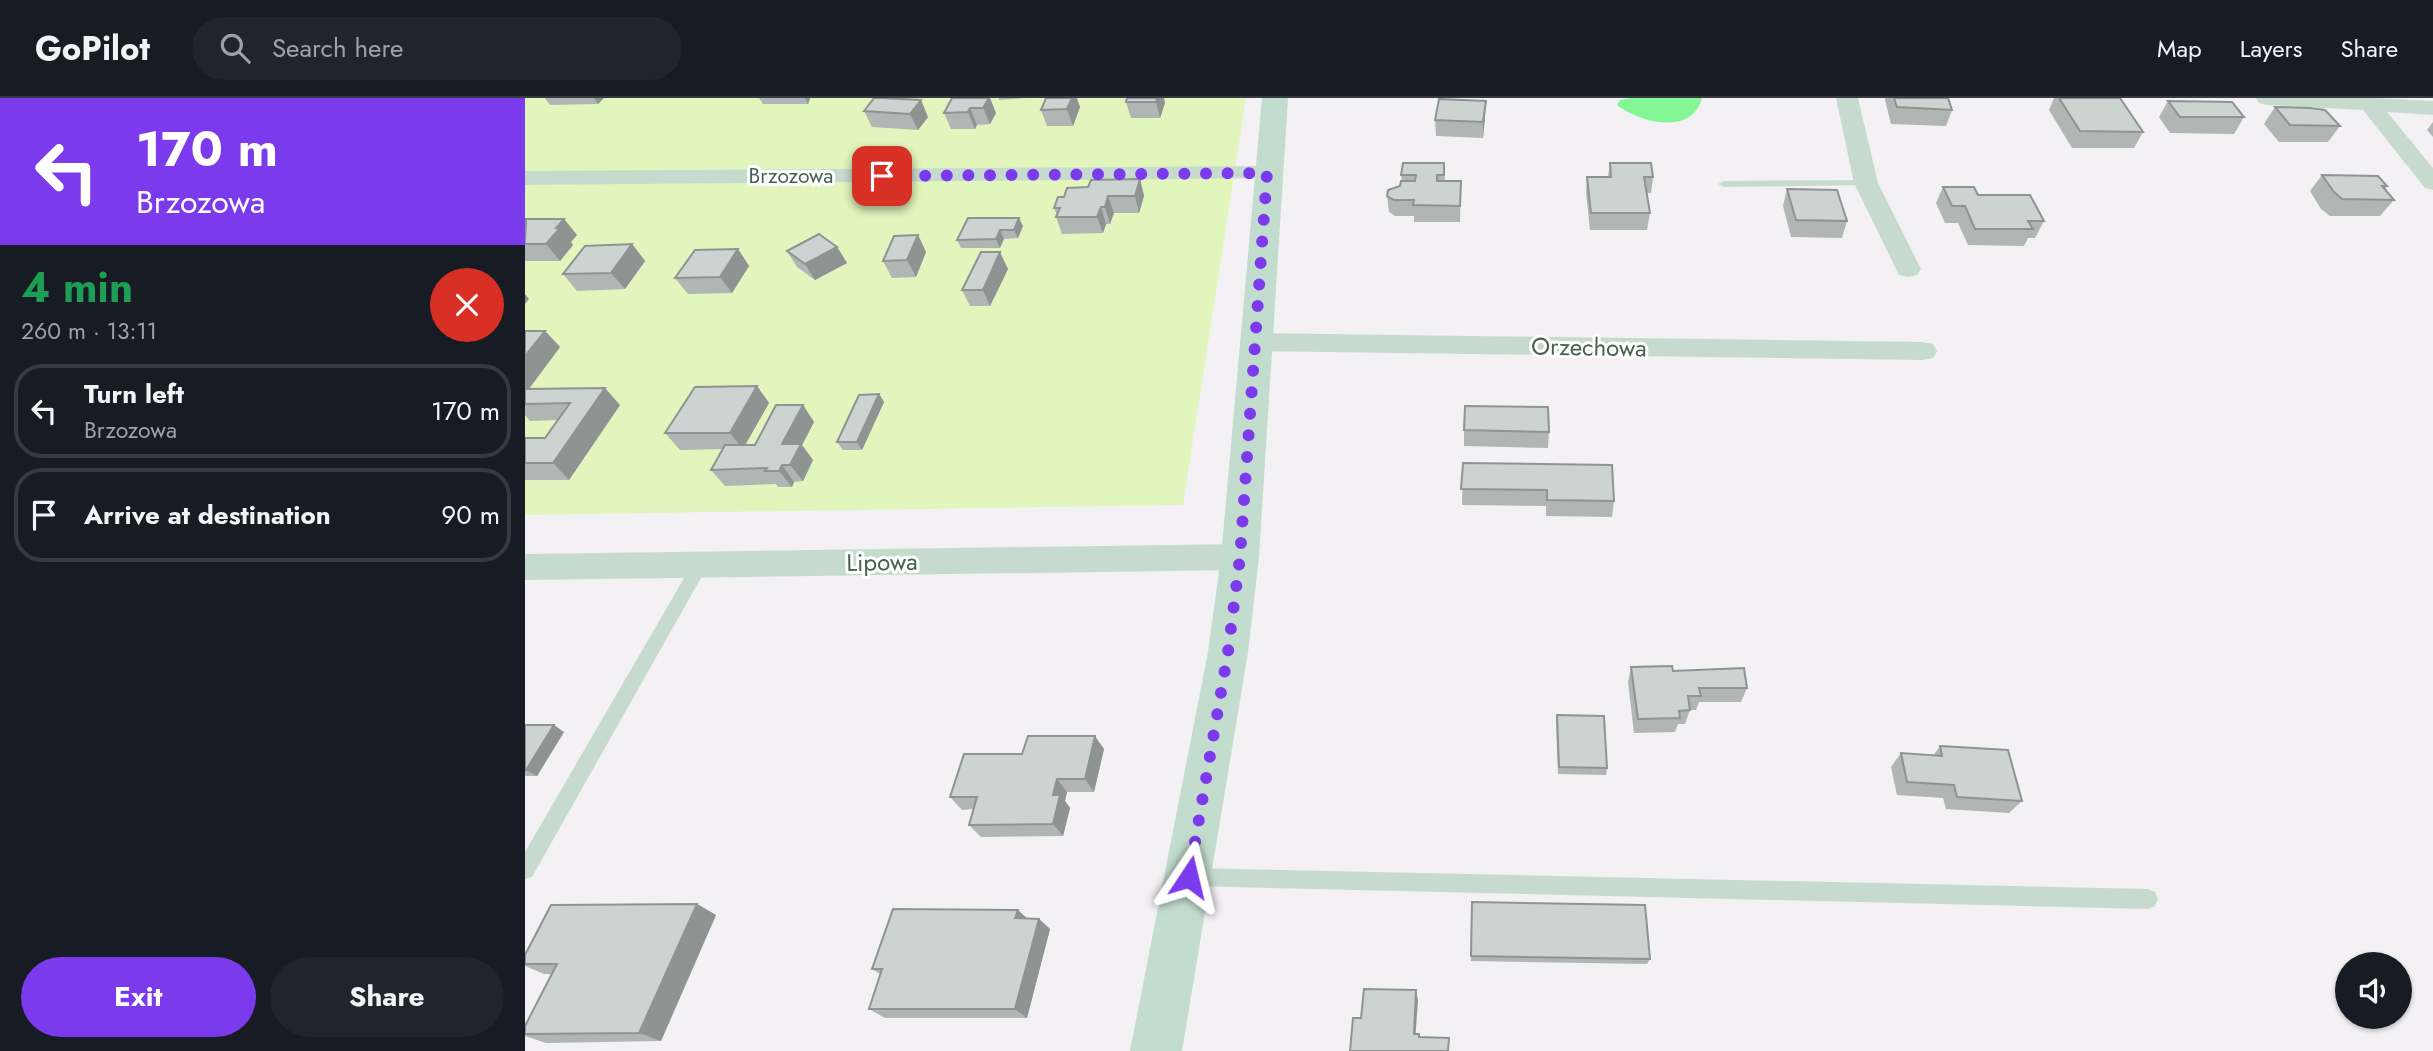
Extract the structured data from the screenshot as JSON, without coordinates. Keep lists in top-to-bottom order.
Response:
{
  "streets": {
    "street": ["Brzozowa", "Orzechowa", "Lipowa"]
  },
  "page": {
    "header": "GoPilot",
    "search": "Search here",
    "nav": ["Map", "Layers", "Share"],
    "turn": ["170 m", "Brzozowa"],
    "heading": ["4 min", "260 m · 13:11"],
    "list": [
      {
        "name": "Turn left",
        "note": "Brzozowa",
        "value": "170 m"
      },
      {
        "name": "Arrive at destination",
        "value": "90 m"
      }
    ],
    "buttons": ["Exit", "Share"]
  }
}
